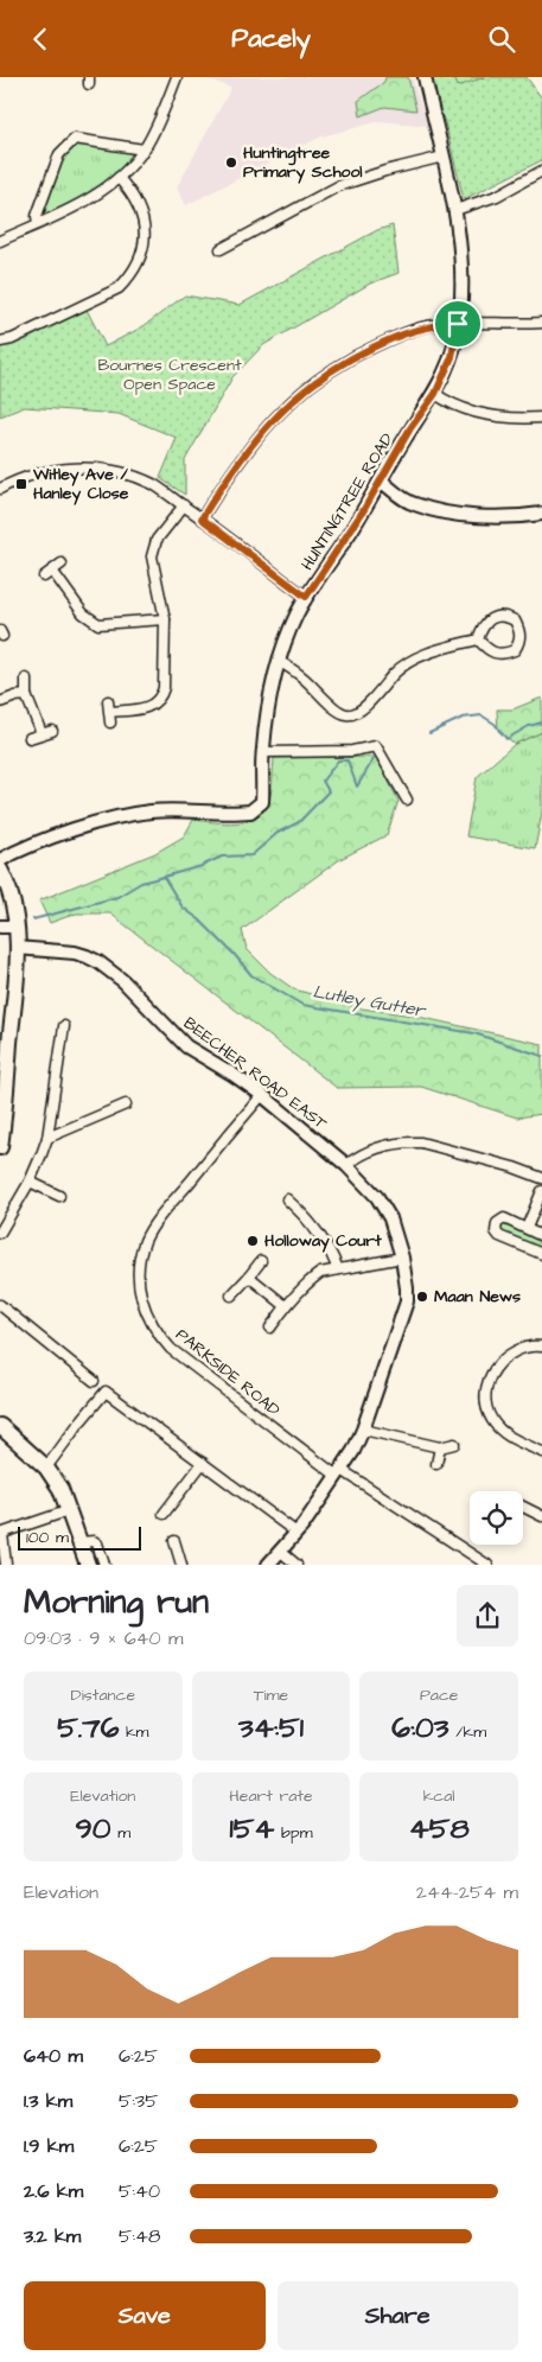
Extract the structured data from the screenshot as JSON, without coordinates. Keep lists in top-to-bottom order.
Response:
{
  "streets": {
    "street": ["HUNTINGTREE ROAD", "BEECHER ROAD EAST", "PARKSIDE ROAD"]
  },
  "crossings": [
    ["BEECHER ROAD EAST", "PARKSIDE ROAD"]
  ],
  "water": ["Lutley Gutter"],
  "parks": ["Bournes Crescent Open Space"],
  "places": {
    "other": ["Huntingtree Primary School", "Holloway Court", "Maan News"],
    "transit": ["Witley Ave / Hanley Close"]
  },
  "scale_bar": "100 m",
  "page": {
    "header": "Pacely",
    "scale": "100 m",
    "heading": ["Morning run", "09:03 · 9 × 640 m"],
    "stats": [
      ["Distance", "5.76 km"],
      ["Time", "34:51"],
      ["Pace", "6:03 /km"],
      ["Elevation", "90 m"],
      ["Heart rate", "154 bpm"],
      ["kcal", "458"]
    ],
    "chart": ["Elevation", "244–254 m"],
    "list": [
      {
        "name": "640 m",
        "note": "6:25"
      },
      {
        "name": "1.3 km",
        "note": "5:35"
      },
      {
        "name": "1.9 km",
        "note": "6:25"
      },
      {
        "name": "2.6 km",
        "note": "5:40"
      },
      {
        "name": "3.2 km",
        "note": "5:48"
      }
    ],
    "buttons": ["Save", "Share"]
  }
}
